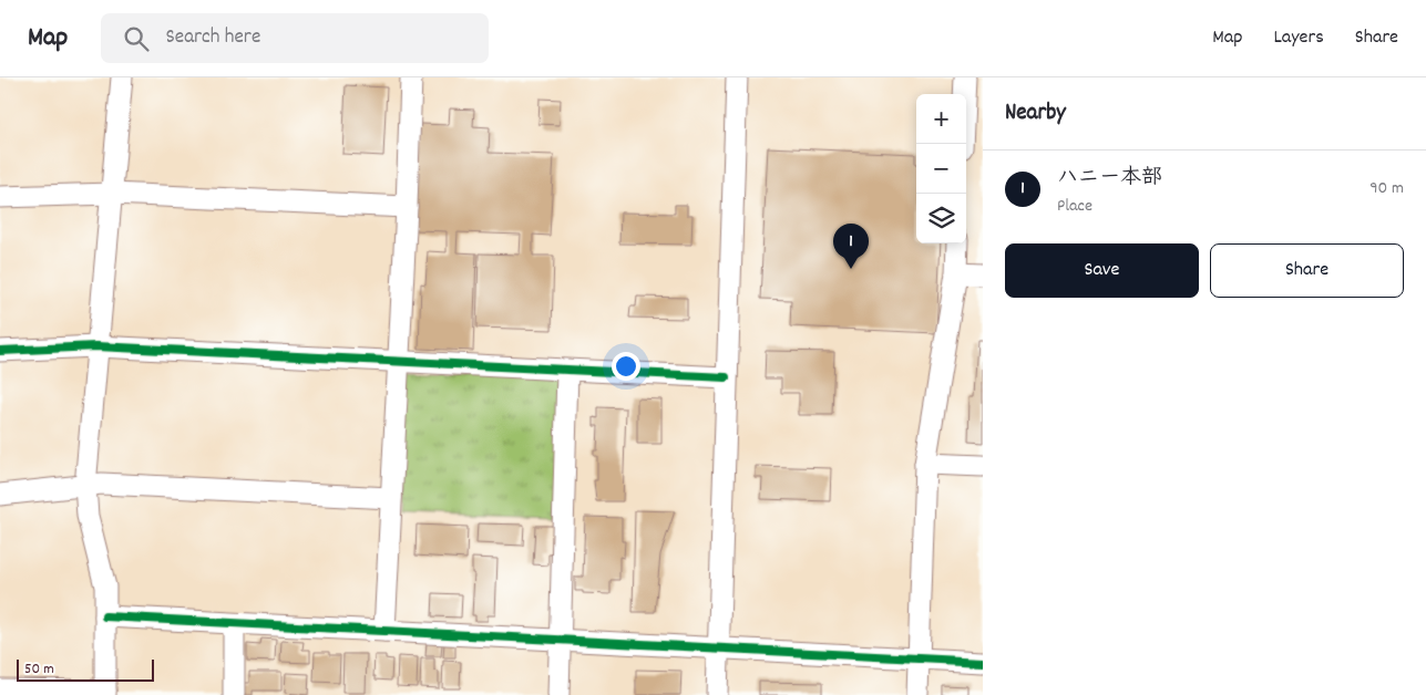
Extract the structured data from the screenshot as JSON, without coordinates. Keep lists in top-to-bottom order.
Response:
{
  "scale_bar": "50 m",
  "page": {
    "header": "Map",
    "search": "Search here",
    "nav": ["Map", "Layers", "Share"],
    "heading": "Nearby",
    "map_buttons": ["+", "−"],
    "list": [
      {
        "mark": "1",
        "name": "ハニー本部",
        "note": "Place",
        "value": "90 m"
      }
    ],
    "pins": "1",
    "buttons": ["Save", "Share"],
    "scale": "50 m"
  }
}
